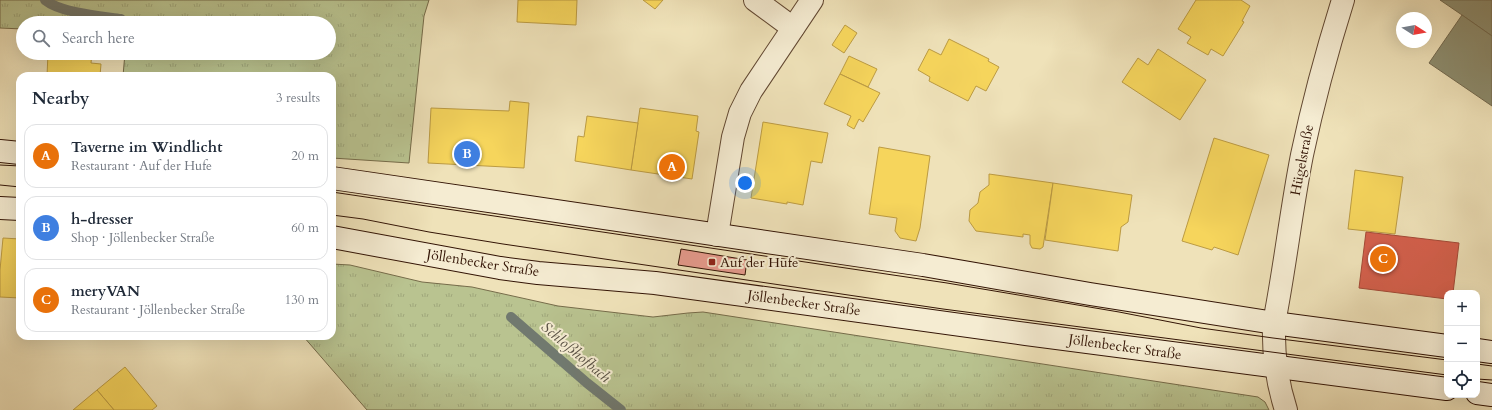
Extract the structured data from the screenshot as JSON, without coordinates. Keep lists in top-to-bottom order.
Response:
{
  "streets": {
    "main road": ["Hügelstraße", "Jöllenbecker Straße"]
  },
  "water": ["Schloßhofbach"],
  "places": {
    "transit": ["Auf der Hufe"]
  },
  "north": "right",
  "page": {
    "search": "Search here",
    "heading": ["Nearby", "3 results"],
    "list": [
      {
        "mark": "A",
        "name": "Taverne im Windlicht",
        "note": "Restaurant · Auf der Hufe",
        "value": "20 m"
      },
      {
        "mark": "B",
        "name": "h-dresser",
        "note": "Shop · Jöllenbecker Straße",
        "value": "60 m"
      },
      {
        "mark": "C",
        "name": "meryVAN",
        "note": "Restaurant · Jöllenbecker Straße",
        "value": "130 m"
      }
    ],
    "pins": ["B", "A", "C"],
    "map_buttons": ["+", "−"]
  }
}
